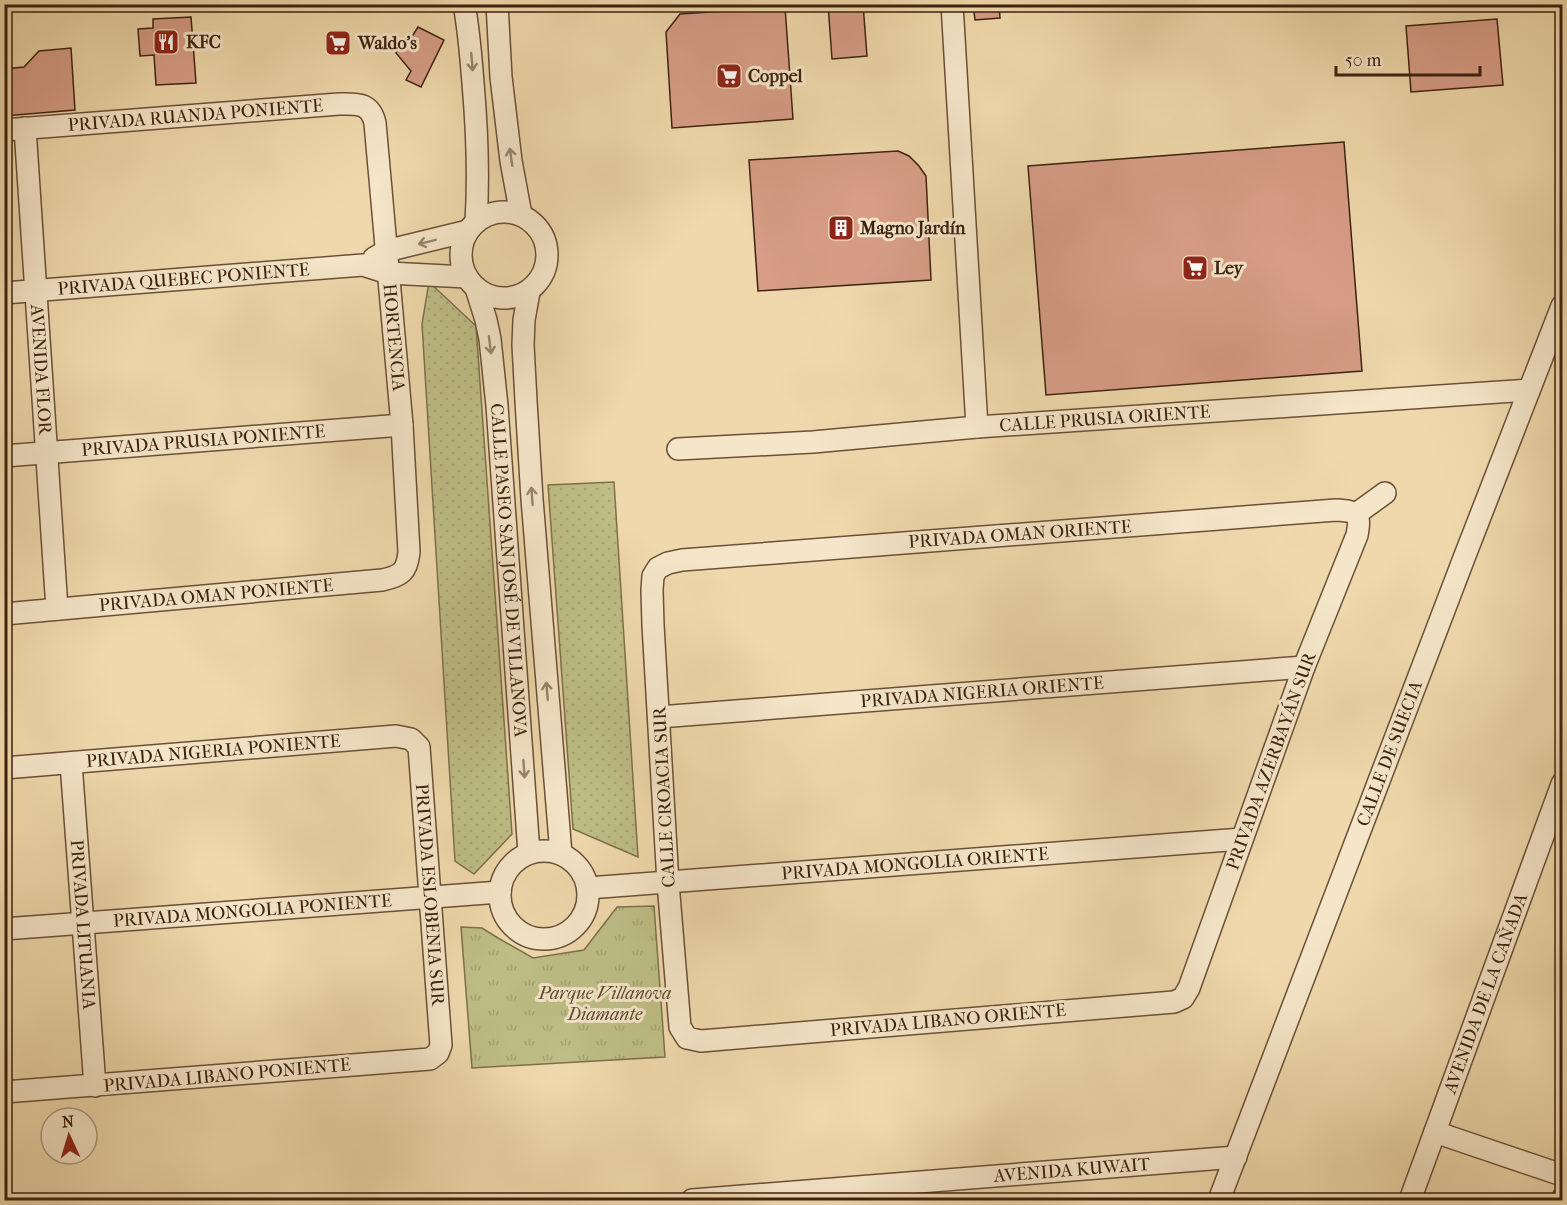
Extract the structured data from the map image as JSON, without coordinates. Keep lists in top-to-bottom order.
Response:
{
  "streets": {
    "street": [
      "PRIVADA RUANDA PONIENTE",
      "PRIVADA QUEBEC PONIENTE",
      "HORTENCIA",
      "AVENIDA FLOR",
      "CALLE PRUSIA ORIENTE",
      "PRIVADA PRUSIA PONIENTE",
      "PRIVADA OMAN ORIENTE",
      "CALLE PASEO SAN JOSÉ DE VILLANOVA",
      "PRIVADA OMAN PONIENTE",
      "PRIVADA NIGERIA ORIENTE",
      "PRIVADA NIGERIA PONIENTE",
      "CALLE DE SUECIA",
      "PRIVADA AZERBAYÁN SUR",
      "CALLE CROACIA SUR",
      "PRIVADA MONGOLIA ORIENTE",
      "PRIVADA ESLOBENIA SUR",
      "PRIVADA MONGOLIA PONIENTE",
      "PRIVADA LITUANIA",
      "AVENIDA DE LA CAÑADA",
      "PRIVADA LIBANO ORIENTE",
      "PRIVADA LIBANO PONIENTE",
      "AVENIDA KUWAIT"
    ]
  },
  "crossings": [
    ["PRIVADA RUANDA PONIENTE", "HORTENCIA"],
    ["PRIVADA RUANDA PONIENTE", "AVENIDA FLOR"],
    ["PRIVADA QUEBEC PONIENTE", "HORTENCIA"],
    ["PRIVADA QUEBEC PONIENTE", "AVENIDA FLOR"],
    ["PRIVADA QUEBEC PONIENTE", "CALLE PASEO SAN JOSÉ DE VILLANOVA"],
    ["HORTENCIA", "PRIVADA PRUSIA PONIENTE"],
    ["HORTENCIA", "PRIVADA OMAN PONIENTE"],
    ["AVENIDA FLOR", "PRIVADA PRUSIA PONIENTE"],
    ["AVENIDA FLOR", "PRIVADA OMAN PONIENTE"],
    ["CALLE PRUSIA ORIENTE", "CALLE DE SUECIA"],
    ["PRIVADA OMAN ORIENTE", "PRIVADA AZERBAYÁN SUR"],
    ["PRIVADA OMAN ORIENTE", "CALLE CROACIA SUR"],
    ["CALLE PASEO SAN JOSÉ DE VILLANOVA", "PRIVADA MONGOLIA ORIENTE"],
    ["CALLE PASEO SAN JOSÉ DE VILLANOVA", "PRIVADA MONGOLIA PONIENTE"],
    ["PRIVADA NIGERIA ORIENTE", "PRIVADA AZERBAYÁN SUR"],
    ["PRIVADA NIGERIA ORIENTE", "CALLE CROACIA SUR"],
    ["PRIVADA NIGERIA PONIENTE", "PRIVADA ESLOBENIA SUR"],
    ["PRIVADA NIGERIA PONIENTE", "PRIVADA LITUANIA"],
    ["CALLE DE SUECIA", "AVENIDA KUWAIT"],
    ["PRIVADA AZERBAYÁN SUR", "PRIVADA MONGOLIA ORIENTE"],
    ["PRIVADA AZERBAYÁN SUR", "PRIVADA LIBANO ORIENTE"],
    ["CALLE CROACIA SUR", "PRIVADA MONGOLIA ORIENTE"],
    ["CALLE CROACIA SUR", "PRIVADA LIBANO ORIENTE"],
    ["PRIVADA MONGOLIA ORIENTE", "PRIVADA MONGOLIA PONIENTE"],
    ["PRIVADA ESLOBENIA SUR", "PRIVADA MONGOLIA PONIENTE"],
    ["PRIVADA ESLOBENIA SUR", "PRIVADA LIBANO PONIENTE"],
    ["PRIVADA MONGOLIA PONIENTE", "PRIVADA LITUANIA"],
    ["PRIVADA LITUANIA", "PRIVADA LIBANO PONIENTE"]
  ],
  "parks": ["Parque Villanova Diamante"],
  "places": {
    "restaurant": ["KFC"],
    "supermarket": ["Waldo's", "Coppel", "Ley"],
    "building": ["Magno Jardín"]
  },
  "scale_bar": "50 m",
  "north": "top"
}
